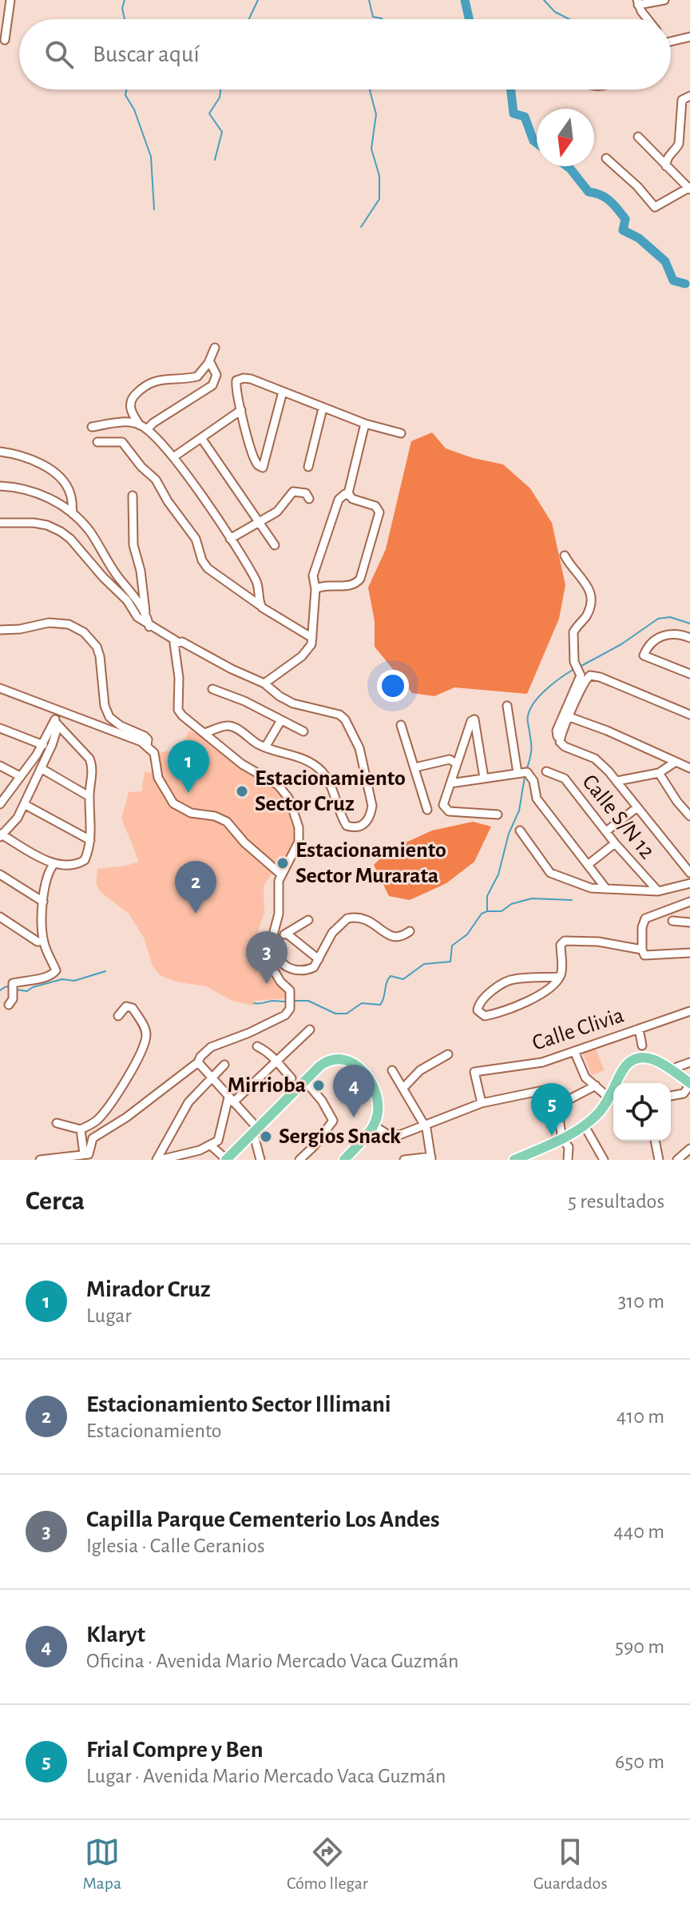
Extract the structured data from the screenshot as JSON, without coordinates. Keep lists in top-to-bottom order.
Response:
{
  "streets": {
    "street": ["Calle S/N 12", "Calle Clivia"]
  },
  "places": [
    "Estacionamiento Sector Cruz",
    "Estacionamiento Sector Murarata",
    "Mirrioba",
    "Sergios Snack"
  ],
  "north": "bottom",
  "page": {
    "search": "Buscar aquí",
    "pins": [
      "1",
      "2",
      "3",
      "4",
      "5"
    ],
    "heading": ["Cerca", "5 resultados"],
    "list": [
      {
        "mark": "1",
        "name": "Mirador Cruz",
        "note": "Lugar",
        "value": "310 m"
      },
      {
        "mark": "2",
        "name": "Estacionamiento Sector Illimani",
        "note": "Estacionamiento",
        "value": "410 m"
      },
      {
        "mark": "3",
        "name": "Capilla Parque Cementerio Los Andes",
        "note": "Iglesia · Calle Geranios",
        "value": "440 m"
      },
      {
        "mark": "4",
        "name": "Klaryt",
        "note": "Oficina · Avenida Mario Mercado Vaca Guzmán",
        "value": "590 m"
      },
      {
        "mark": "5",
        "name": "Frial Compre y Ben",
        "note": "Lugar · Avenida Mario Mercado Vaca Guzmán",
        "value": "650 m"
      }
    ],
    "nav": ["Mapa", "Cómo llegar", "Guardados"]
  }
}
